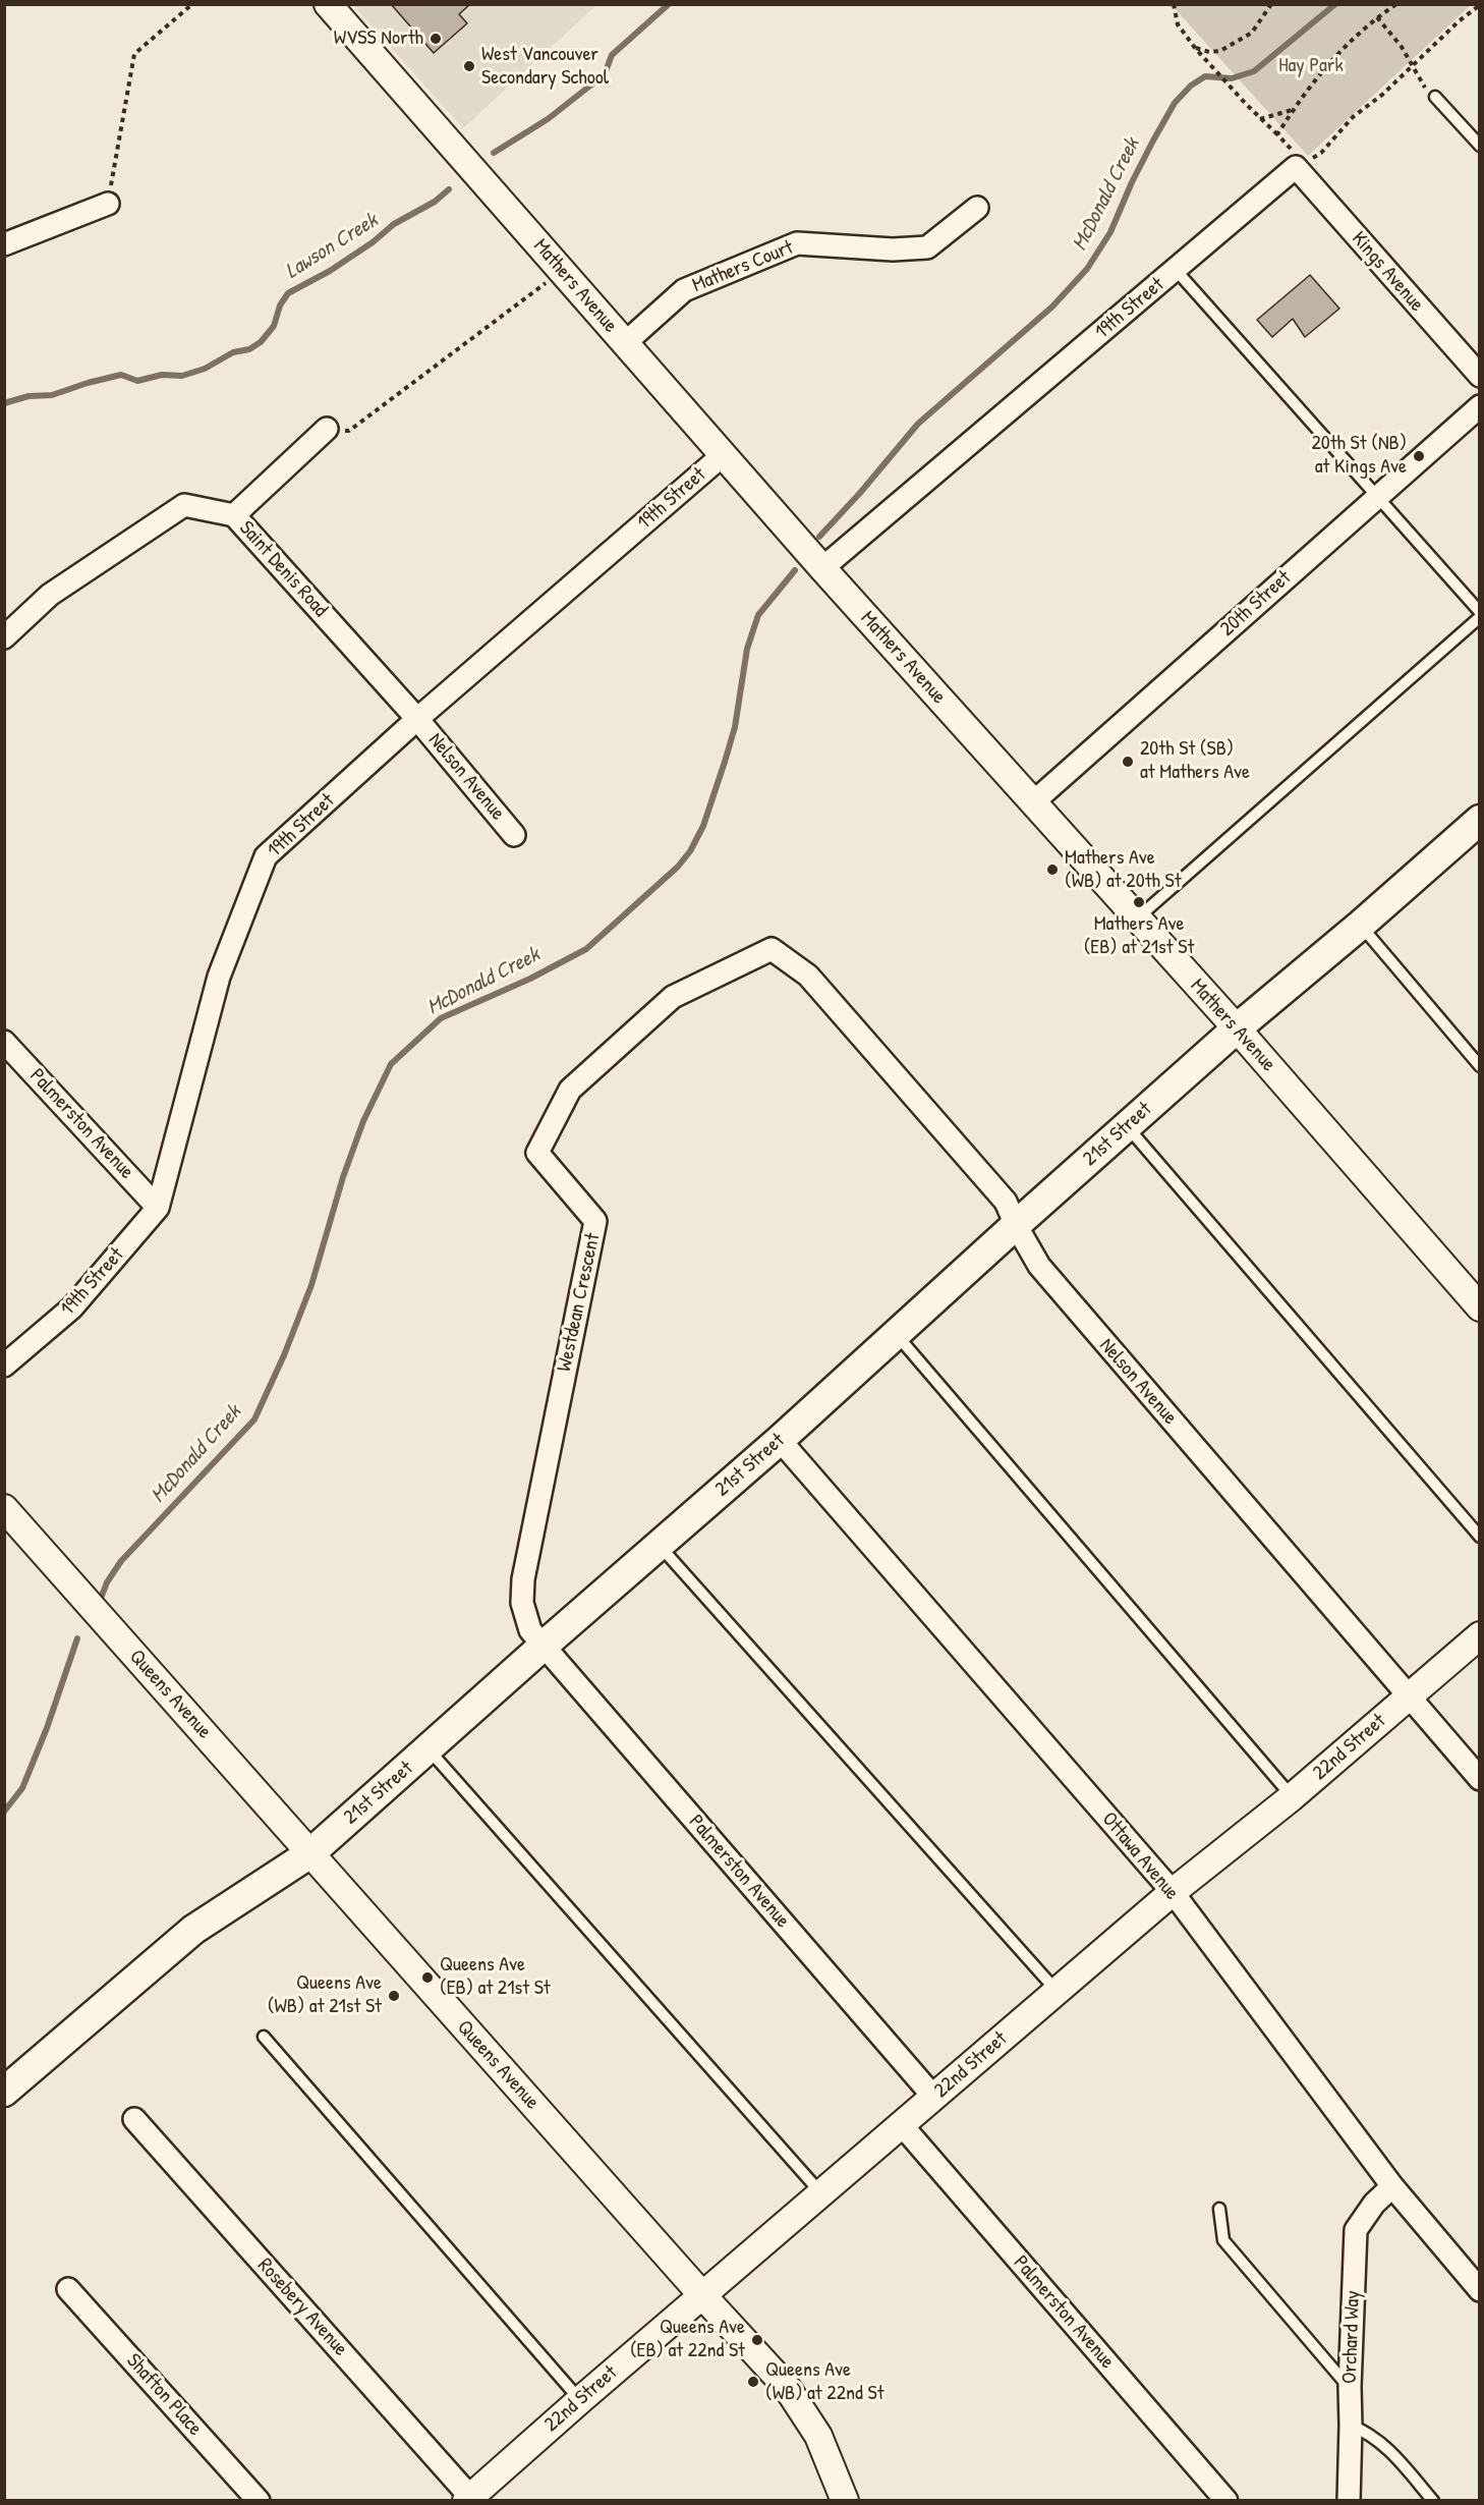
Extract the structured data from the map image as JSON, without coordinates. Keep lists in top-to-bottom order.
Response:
{
  "streets": {
    "main road": ["21st Street"],
    "street": [
      "Mathers Court",
      "Kings Avenue",
      "Mathers Avenue",
      "19th Street",
      "Saint Denis Road",
      "20th Street",
      "Nelson Avenue",
      "Palmerston Avenue",
      "Westdean Crescent",
      "Queens Avenue",
      "22nd Street",
      "Ottawa Avenue",
      "Rosebery Avenue",
      "Orchard Way",
      "Shafton Place"
    ]
  },
  "crossings": [
    ["Mathers Court", "Mathers Avenue"],
    ["Kings Avenue", "19th Street"],
    ["Mathers Avenue", "19th Street"],
    ["Mathers Avenue", "20th Street"],
    ["Mathers Avenue", "21st Street"],
    ["19th Street", "Saint Denis Road"],
    ["19th Street", "Nelson Avenue"],
    ["19th Street", "Palmerston Avenue"],
    ["Saint Denis Road", "Nelson Avenue"],
    ["Nelson Avenue", "21st Street"],
    ["Nelson Avenue", "Westdean Crescent"],
    ["Nelson Avenue", "22nd Street"],
    ["Palmerston Avenue", "21st Street"],
    ["Palmerston Avenue", "Westdean Crescent"],
    ["Palmerston Avenue", "22nd Street"],
    ["21st Street", "Westdean Crescent"],
    ["21st Street", "Queens Avenue"],
    ["21st Street", "Ottawa Avenue"],
    ["Queens Avenue", "22nd Street"],
    ["22nd Street", "Ottawa Avenue"],
    ["22nd Street", "Rosebery Avenue"],
    ["Ottawa Avenue", "Orchard Way"]
  ],
  "water": ["McDonald Creek", "Lawson Creek"],
  "parks": ["Hay Park"],
  "places": [
    "WVSS North",
    "West Vancouver Secondary School",
    "20th St (NB) at Kings Ave",
    "20th St (SB) at Mathers Ave",
    "Mathers Ave (WB) at 20th St",
    "Mathers Ave (EB) at 21st St",
    "Queens Ave (EB) at 21st St",
    "Queens Ave (WB) at 21st St",
    "Queens Ave (EB) at 22nd St",
    "Queens Ave (WB) at 22nd St"
  ]
}
